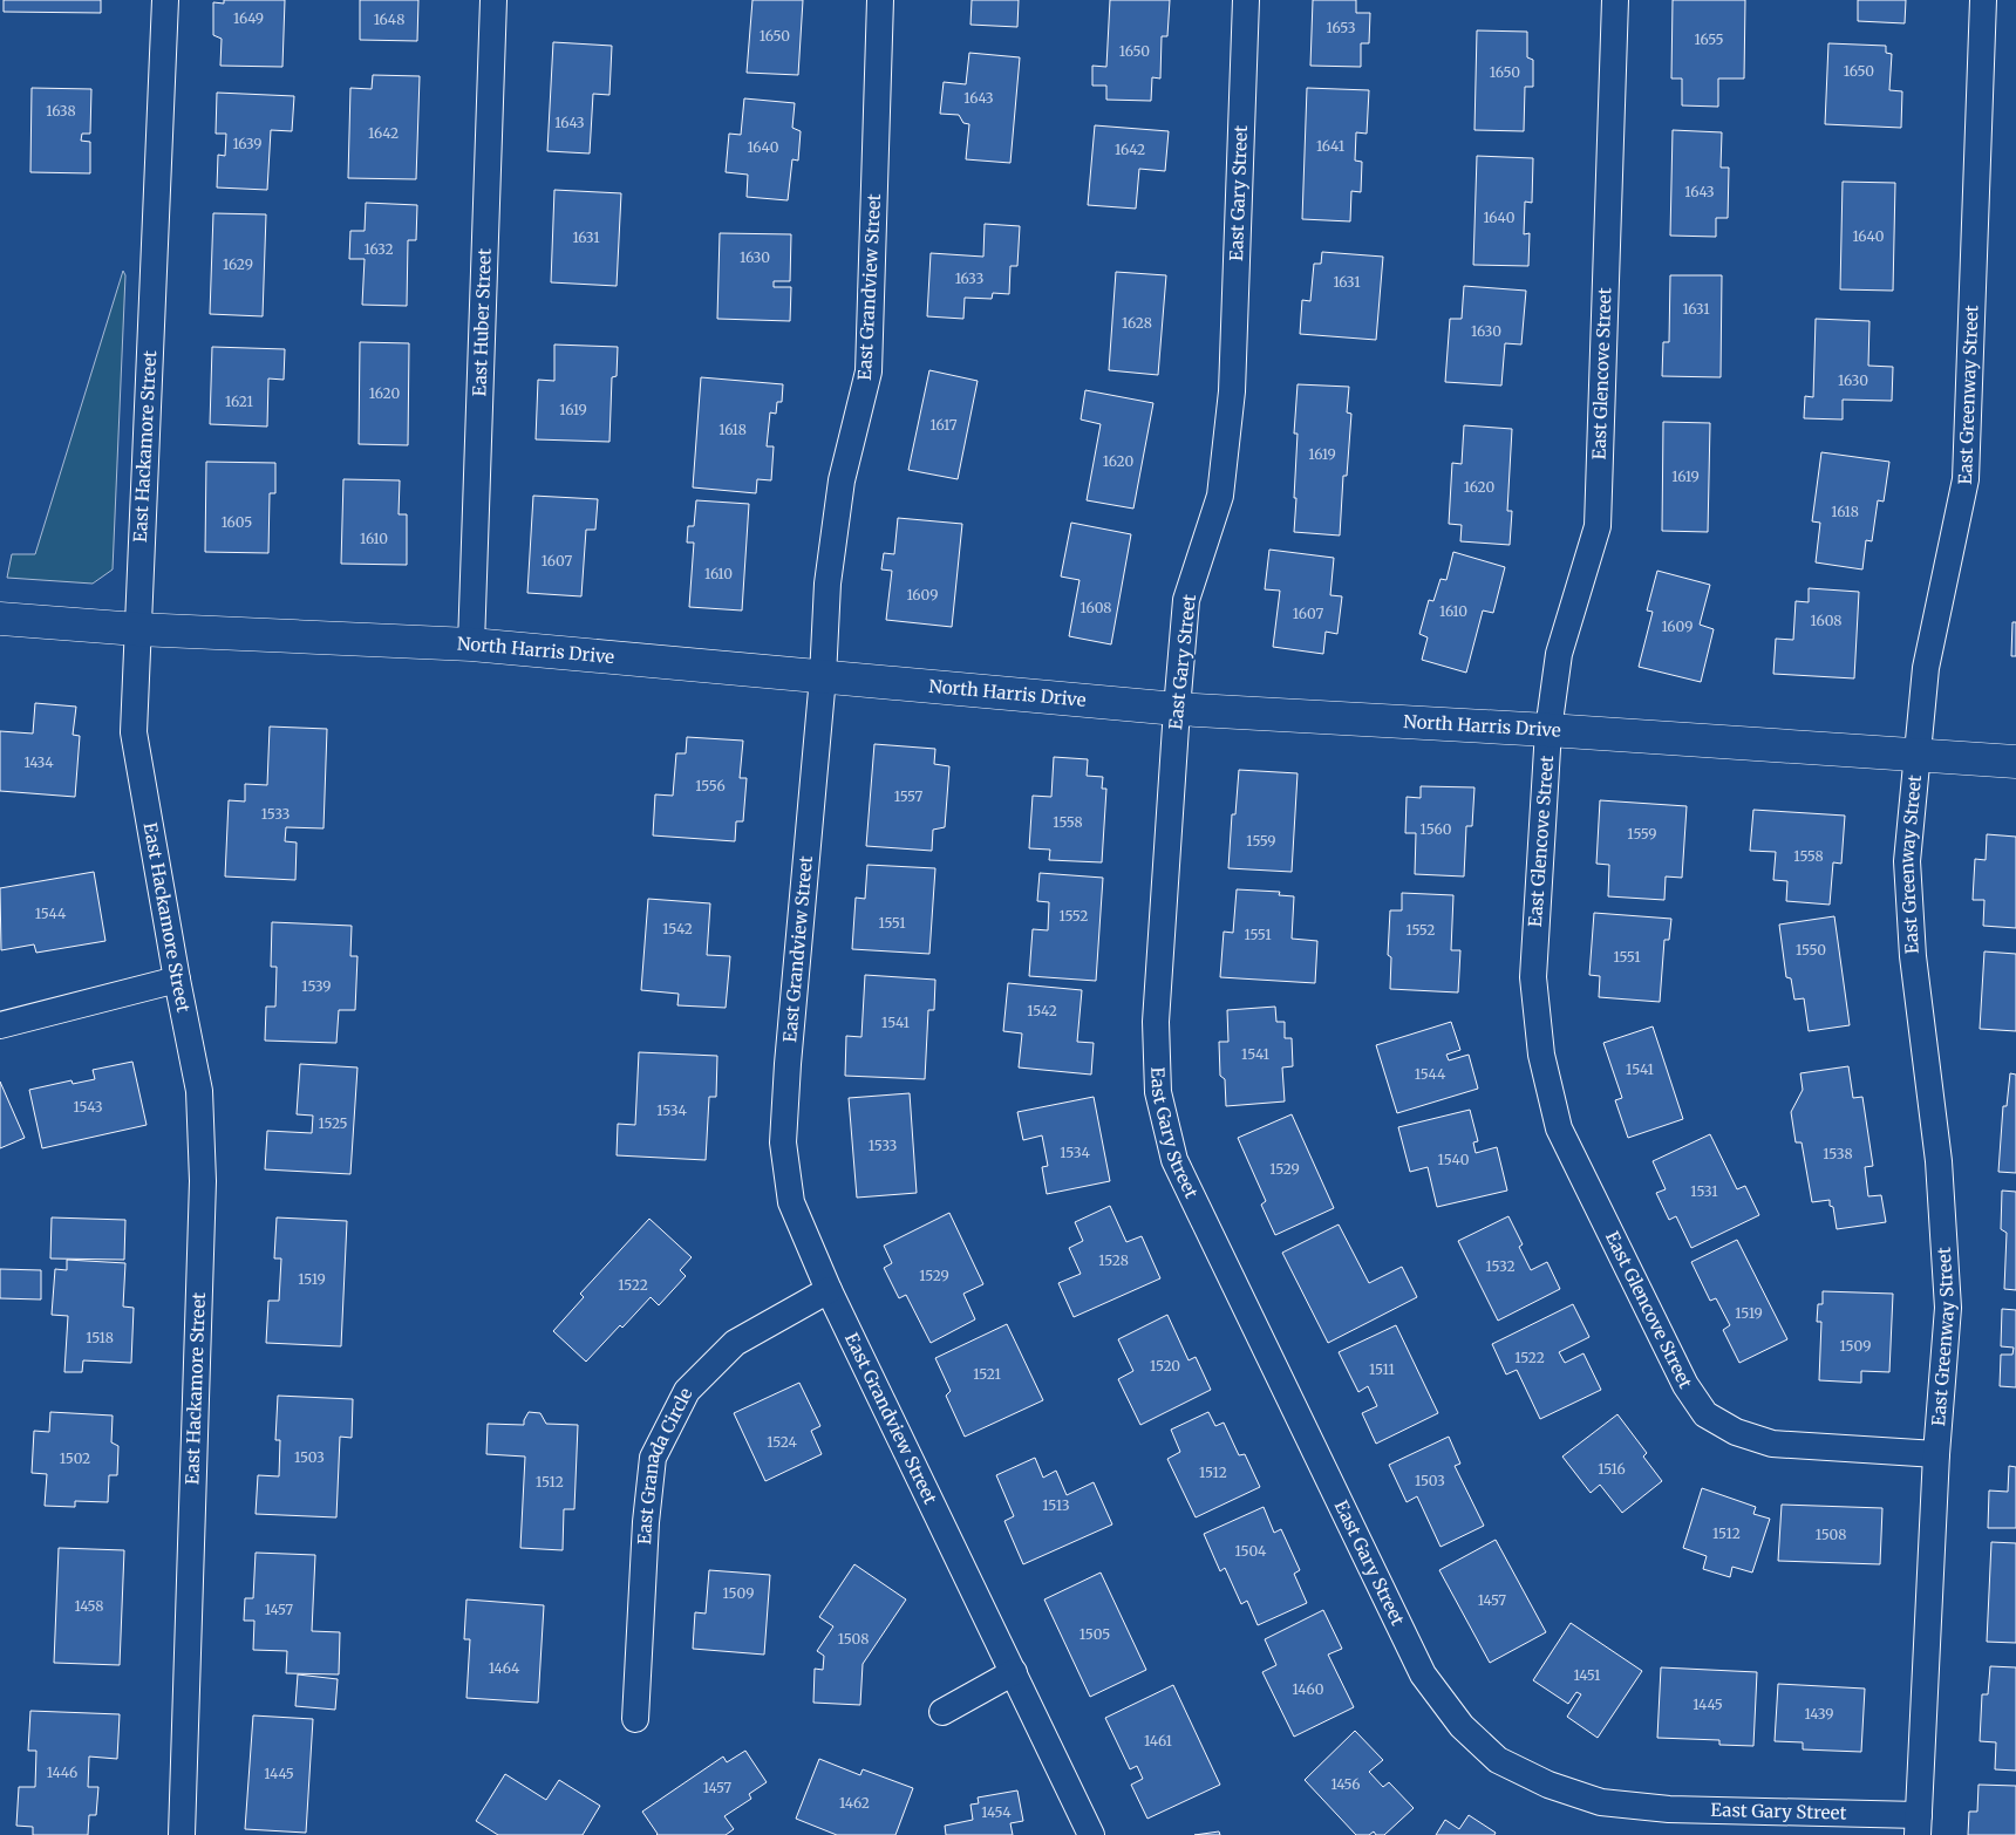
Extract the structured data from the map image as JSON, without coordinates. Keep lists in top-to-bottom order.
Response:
{
  "streets": {
    "street": [
      "East Gary Street",
      "East Grandview Street",
      "East Huber Street",
      "East Glencove Street",
      "East Greenway Street",
      "East Hackamore Street",
      "North Harris Drive",
      "East Granada Circle"
    ]
  },
  "crossings": [
    ["East Gary Street", "East Greenway Street"],
    ["East Gary Street", "North Harris Drive"],
    ["East Grandview Street", "North Harris Drive"],
    ["East Grandview Street", "East Granada Circle"],
    ["East Huber Street", "North Harris Drive"],
    ["East Glencove Street", "East Greenway Street"],
    ["East Glencove Street", "North Harris Drive"],
    ["East Greenway Street", "North Harris Drive"],
    ["East Hackamore Street", "North Harris Drive"]
  ],
  "house_numbers": [
    "1649",
    "1648",
    "1653",
    "1650",
    "1655",
    "1650",
    "1650",
    "1650",
    "1643",
    "1638",
    "1643",
    "1642",
    "1639",
    "1641",
    "1640",
    "1642",
    "1643",
    "1640",
    "1640",
    "1631",
    "1632",
    "1630",
    "1629",
    "1633",
    "1631",
    "1631",
    "1628",
    "1630",
    "1630",
    "1620",
    "1621",
    "1619",
    "1617",
    "1618",
    "1619",
    "1620",
    "1619",
    "1620",
    "1618",
    "1605",
    "1610",
    "1607",
    "1610",
    "1609",
    "1608",
    "1610",
    "1607",
    "1608",
    "1609",
    "1434",
    "1556",
    "1557",
    "1533",
    "1558",
    "1560",
    "1559",
    "1559",
    "1558",
    "1544",
    "1552",
    "1551",
    "1542",
    "1552",
    "1551",
    "1550",
    "1551",
    "1539",
    "1542",
    "1541",
    "1541",
    "1541",
    "1544",
    "1543",
    "1534",
    "1525",
    "1533",
    "1534",
    "1538",
    "1540",
    "1529",
    "1531",
    "1528",
    "1532",
    "1529",
    "1519",
    "1522",
    "1519",
    "1518",
    "1509",
    "1522",
    "1520",
    "1511",
    "1521",
    "1524",
    "1503",
    "1502",
    "1516",
    "1512",
    "1503",
    "1512",
    "1513",
    "1512",
    "1508",
    "1504",
    "1509",
    "1457",
    "1458",
    "1457",
    "1505",
    "1508",
    "1464",
    "1451",
    "1460",
    "1445",
    "1439",
    "1461",
    "1446",
    "1445",
    "1456",
    "1457",
    "1462",
    "1454"
  ]
}
